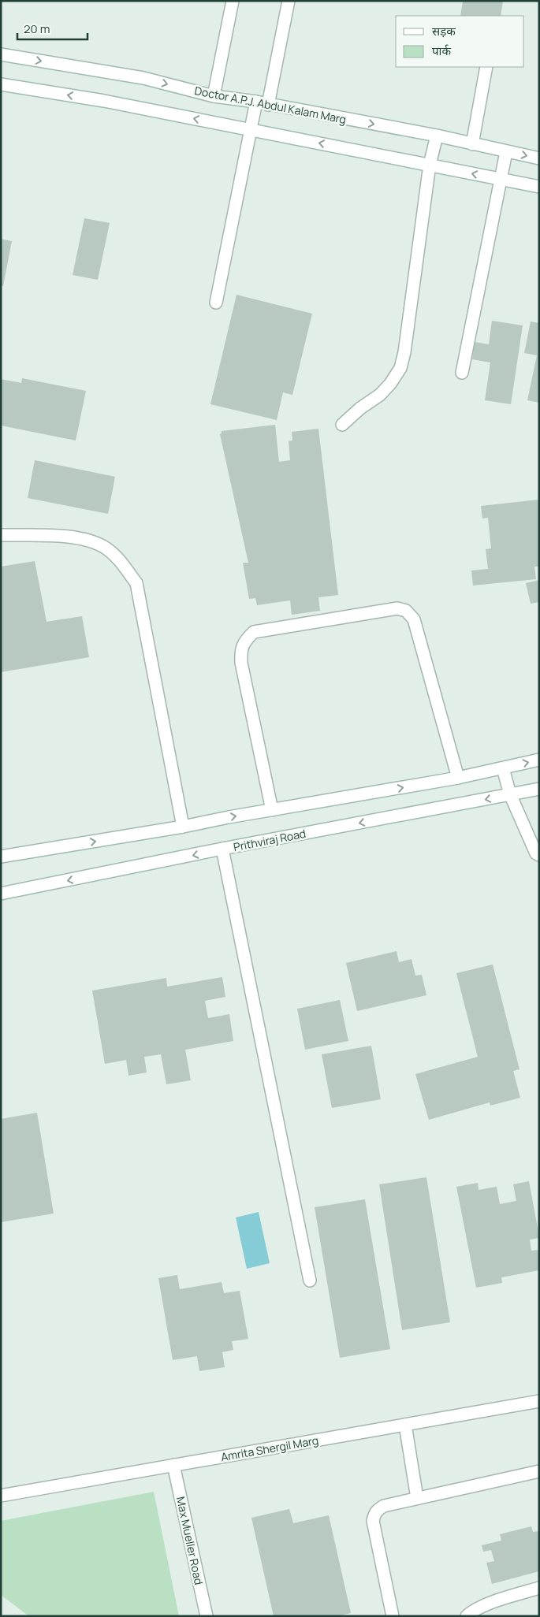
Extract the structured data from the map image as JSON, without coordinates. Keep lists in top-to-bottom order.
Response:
{
  "streets": {
    "main road": [
      "Doctor A.P.J. Abdul Kalam Marg",
      "Prithviraj Road",
      "Amrita Shergil Marg",
      "Max Mueller Road"
    ]
  },
  "crossings": [
    ["Amrita Shergil Marg", "Max Mueller Road"]
  ],
  "legend": ["सड़क", "पार्क"],
  "scale_bar": "20 m"
}
